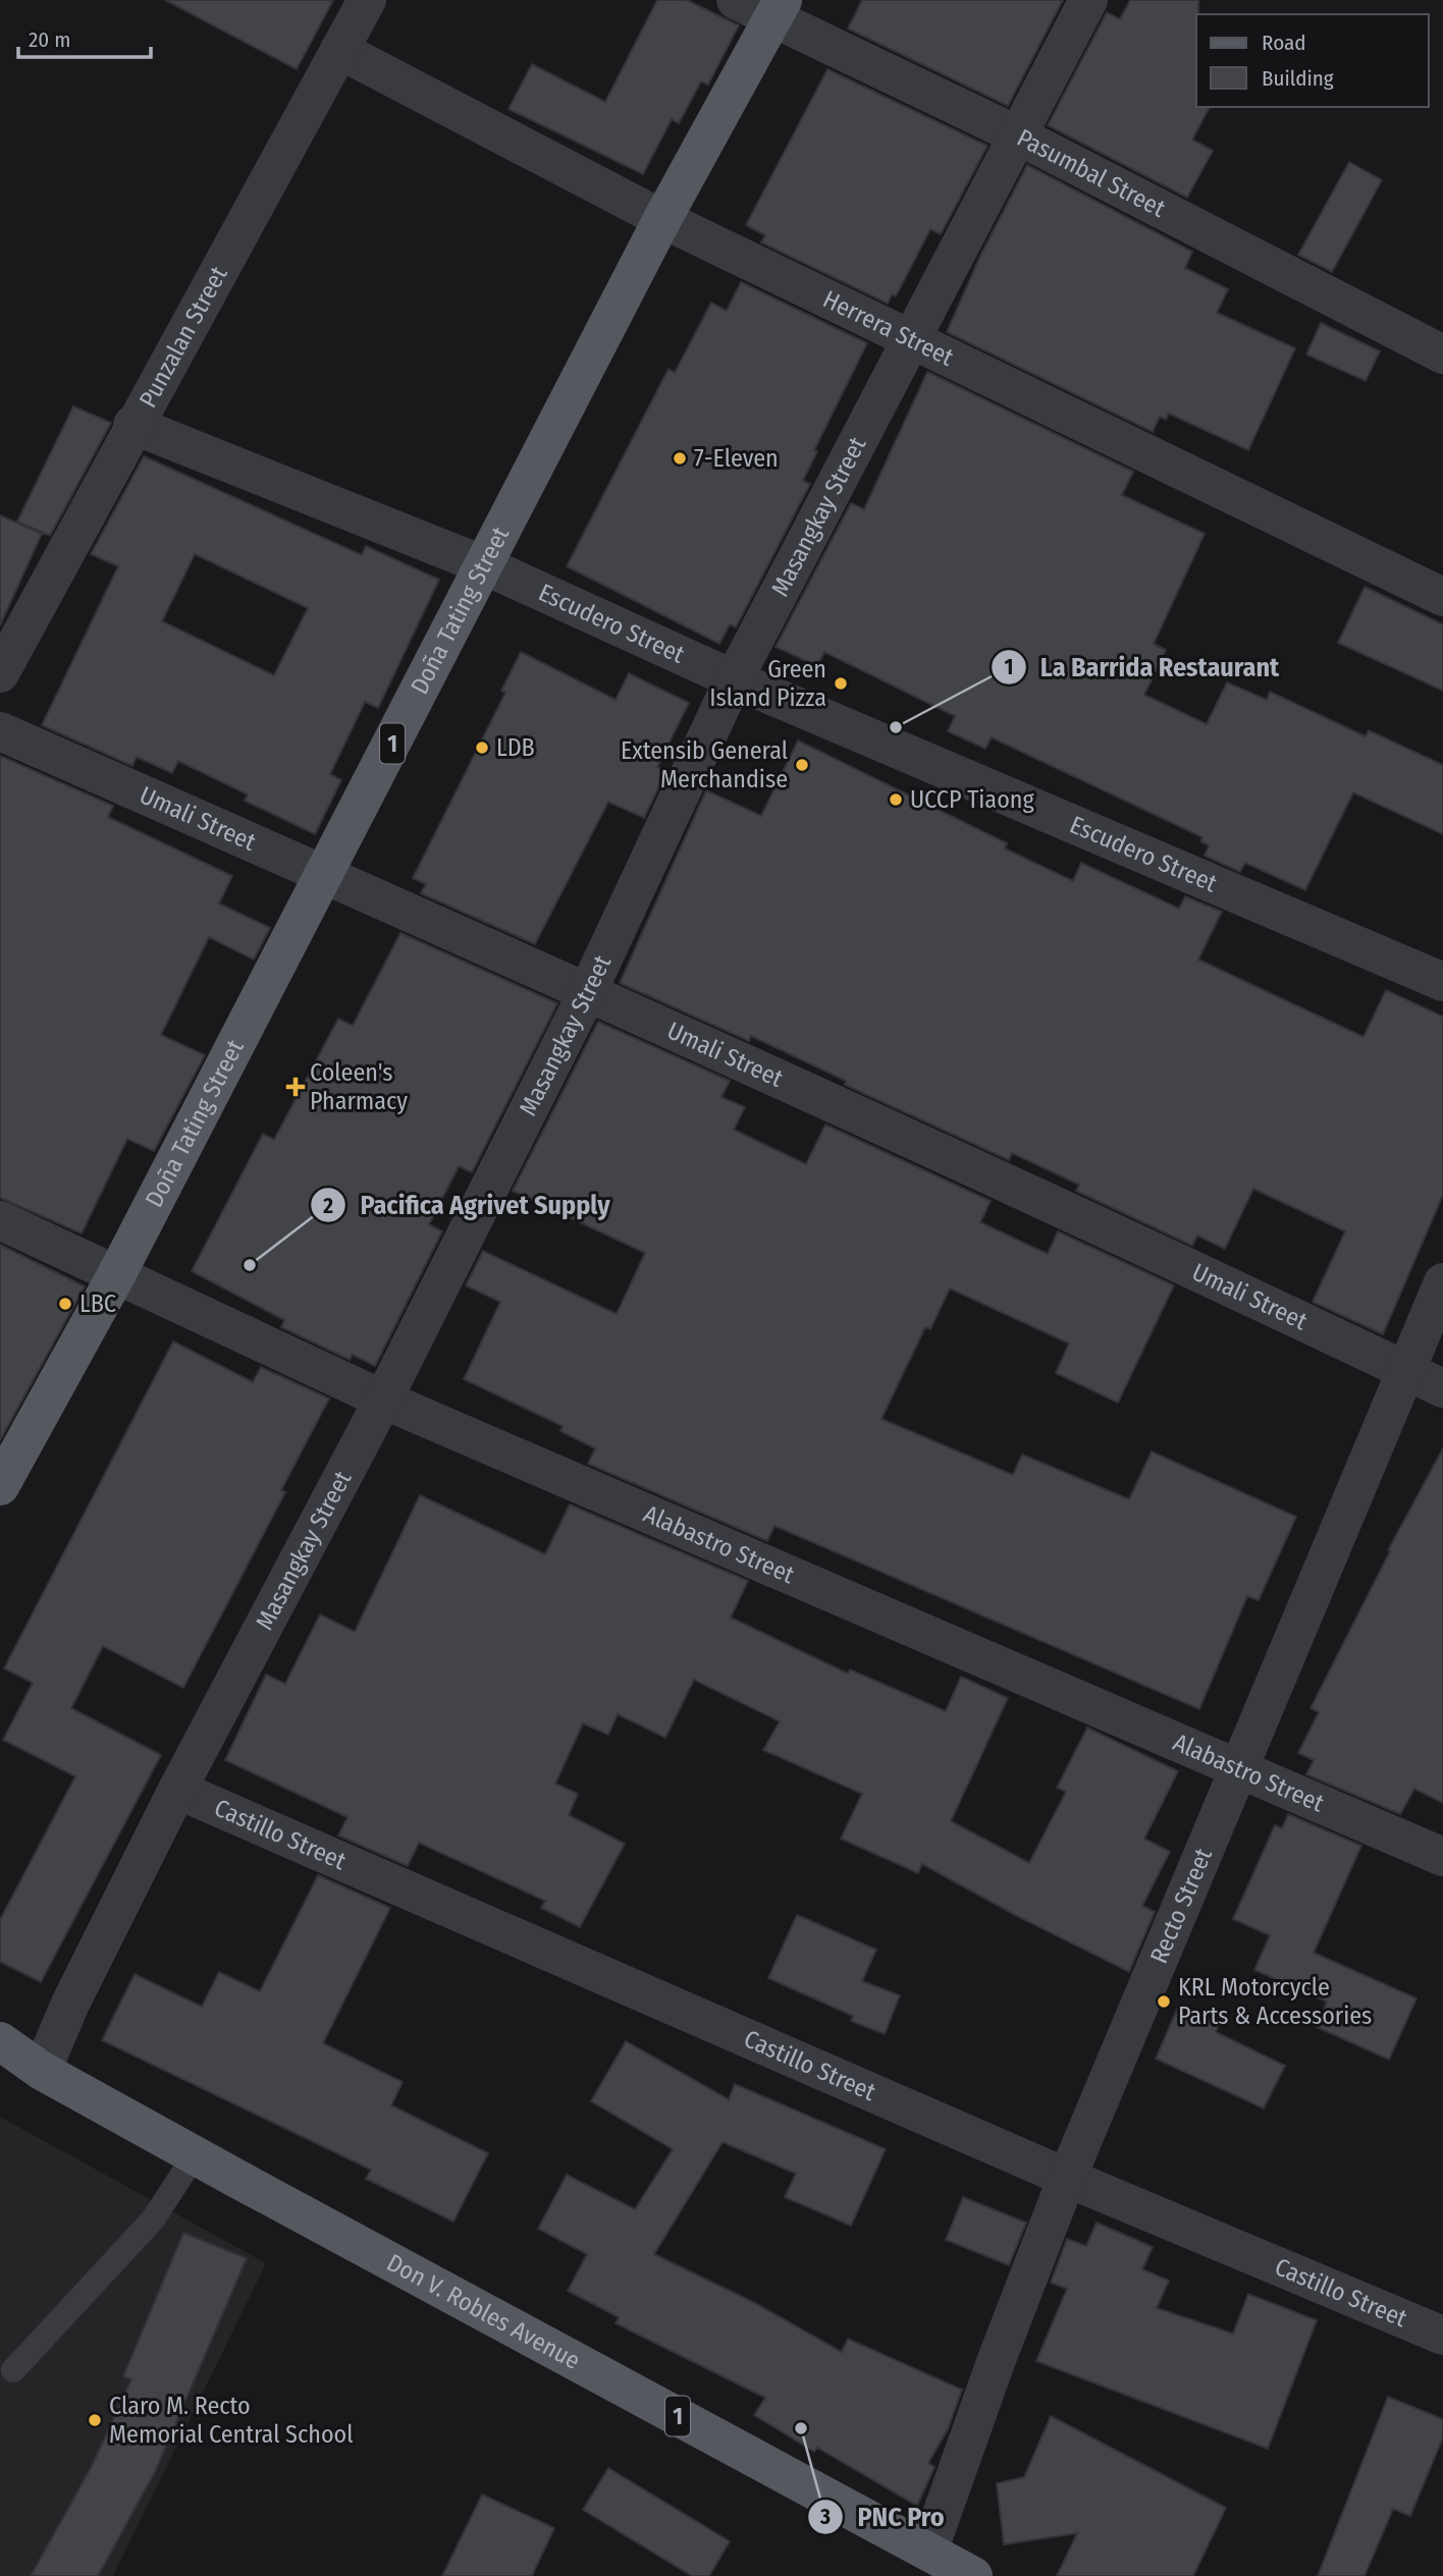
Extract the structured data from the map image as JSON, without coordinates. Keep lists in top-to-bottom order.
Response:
{
  "streets": {
    "main road": ["Doña Tating Street", "1", "Don V. Robles Avenue"],
    "street": [
      "Pasumbal Street",
      "Herrera Street",
      "Punzalan Street",
      "Masangkay Street",
      "Escudero Street",
      "Umali Street",
      "Alabastro Street",
      "Castillo Street",
      "Recto Street"
    ]
  },
  "crossings": [
    ["Pasumbal Street", "Masangkay Street"],
    ["Pasumbal Street", "Doña Tating Street"],
    ["Herrera Street", "Punzalan Street"],
    ["Herrera Street", "Masangkay Street"],
    ["Herrera Street", "Doña Tating Street"],
    ["Punzalan Street", "Escudero Street"],
    ["Masangkay Street", "Escudero Street"],
    ["Masangkay Street", "Umali Street"],
    ["Masangkay Street", "Alabastro Street"],
    ["Masangkay Street", "Castillo Street"],
    ["Masangkay Street", "Don V. Robles Avenue"],
    ["Doña Tating Street", "Escudero Street"],
    ["Doña Tating Street", "Umali Street"],
    ["Doña Tating Street", "Alabastro Street"],
    ["Umali Street", "Recto Street"],
    ["Alabastro Street", "Recto Street"],
    ["Castillo Street", "Recto Street"],
    ["Recto Street", "Don V. Robles Avenue"]
  ],
  "places": {
    "other": [
      "7-Eleven",
      "Green Island Pizza",
      "La Barrida Restaurant",
      "LDB",
      "Extensib General Merchandise",
      "UCCP Tiaong",
      "Pacifica Agrivet Supply",
      "LBC",
      "KRL Motorcycle Parts & Accessories",
      "Claro M. Recto Memorial Central School",
      "PNC Pro"
    ],
    "health": ["Coleen's Pharmacy"]
  },
  "legend": ["Road", "Building"],
  "scale_bar": "20 m"
}
